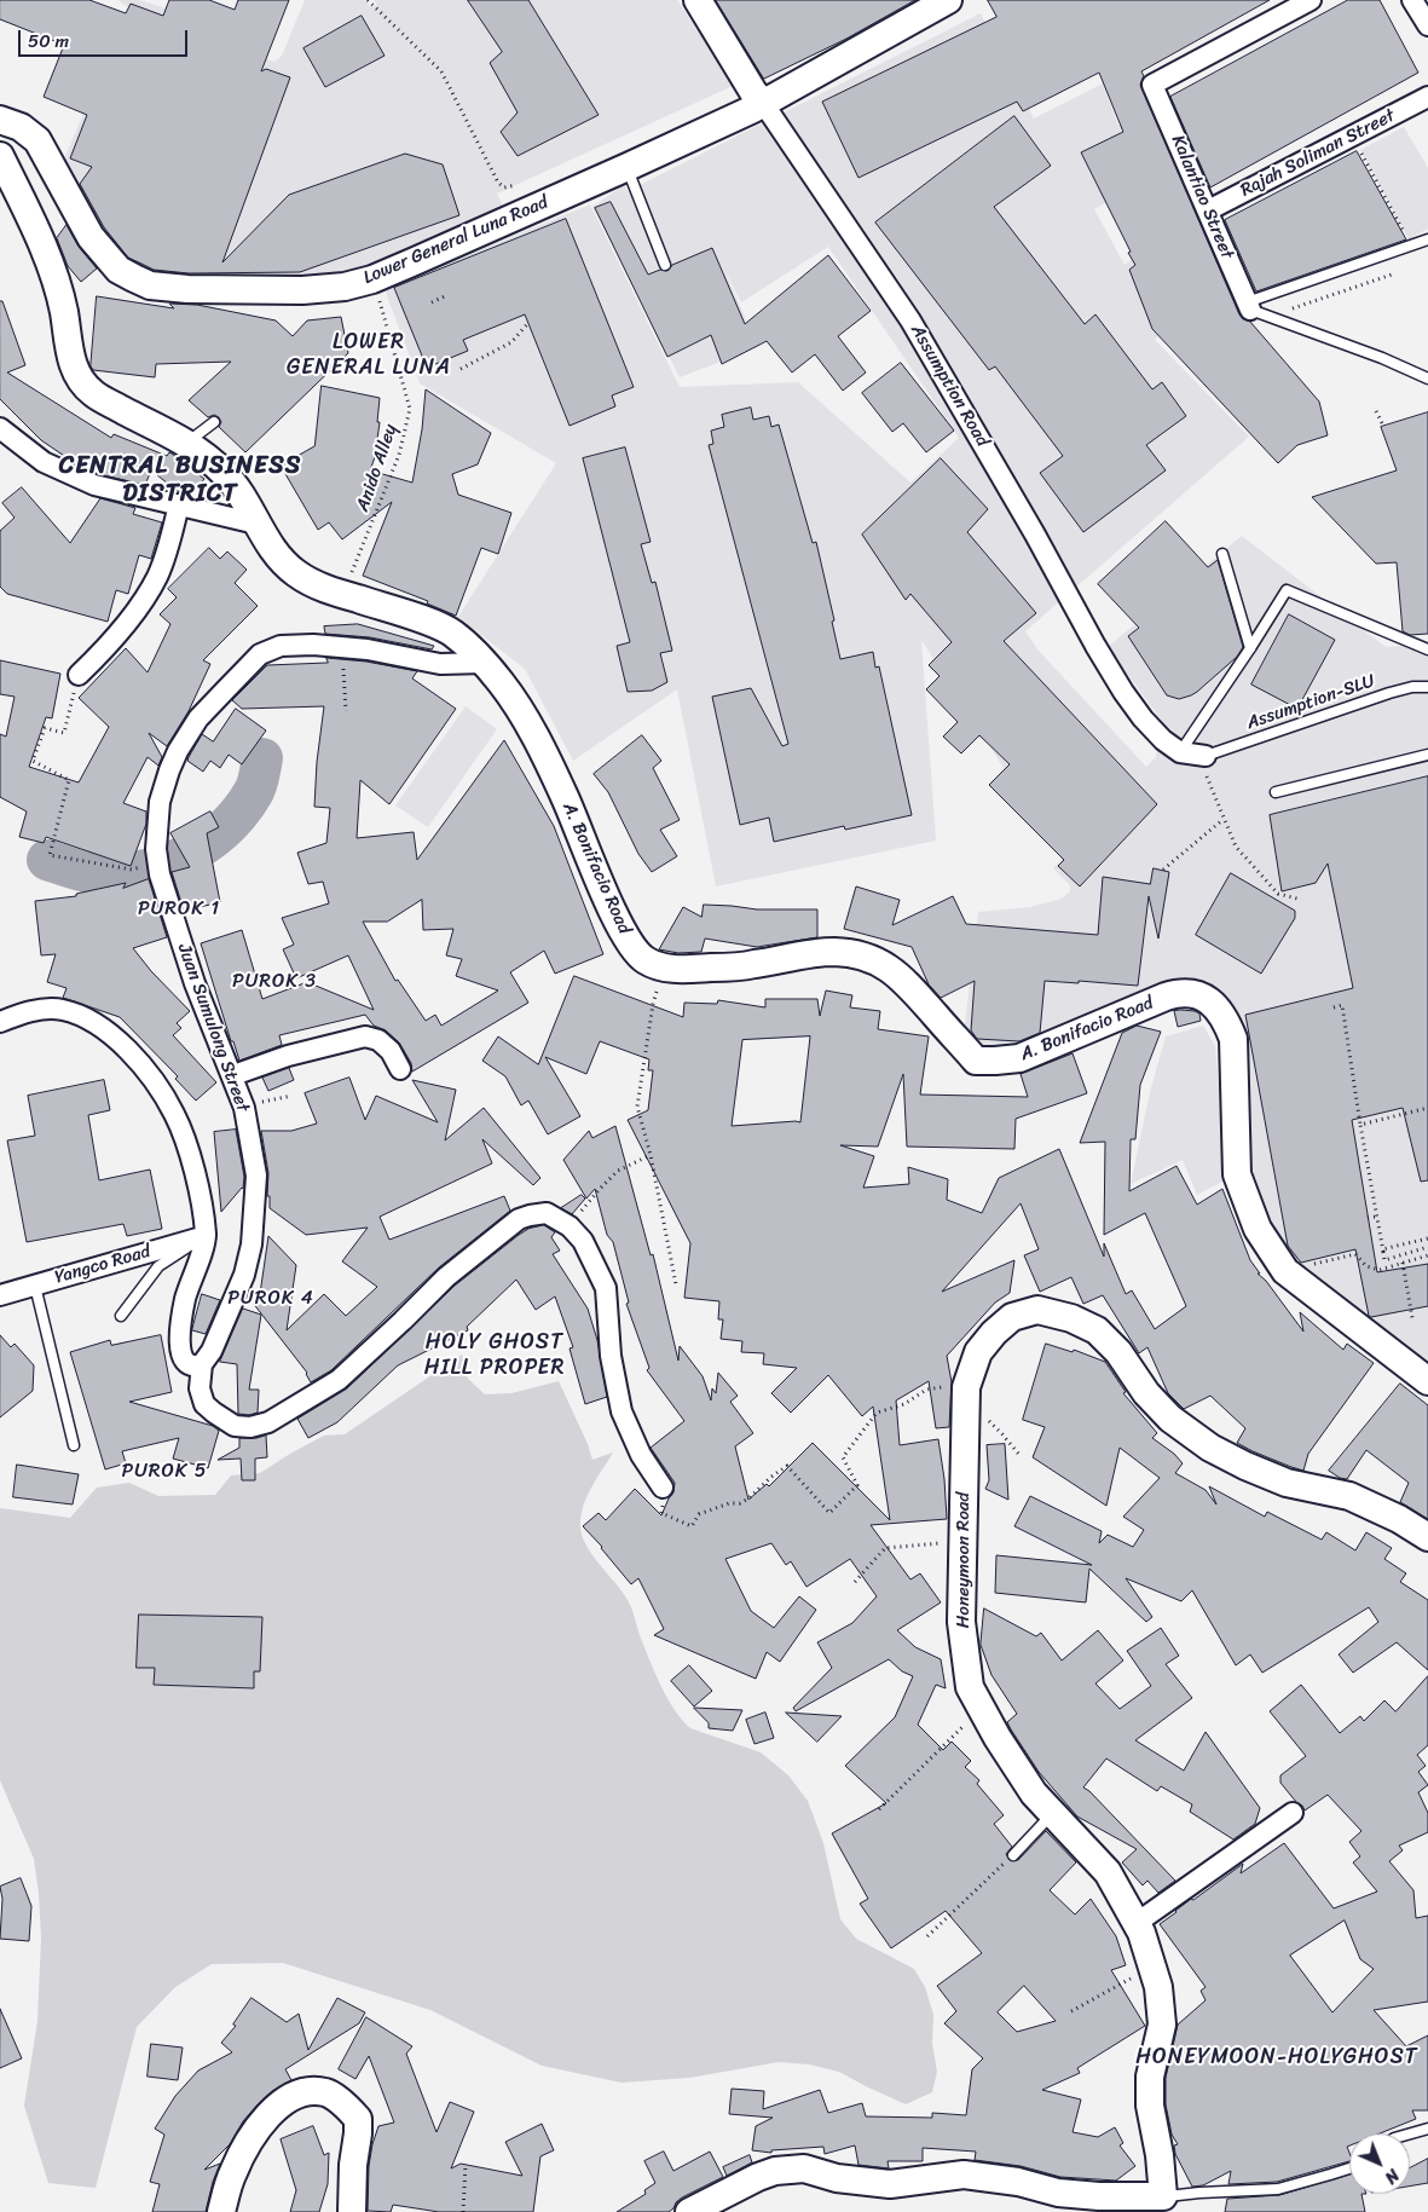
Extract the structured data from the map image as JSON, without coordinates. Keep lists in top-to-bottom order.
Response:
{
  "streets": {
    "main road": [
      "Lower General Luna Road",
      "Assumption Road",
      "A. Bonifacio Road",
      "Honeymoon Road"
    ],
    "street": [
      "Rajah Soliman Street",
      "Kalantiao Street",
      "Juan Sumulong Street",
      "Yangco Road"
    ],
    "lane": ["Assumption-SLU"],
    "path": ["Anido Alley"]
  },
  "crossings": [
    ["Rajah Soliman Street", "Kalantiao Street"],
    ["Lower General Luna Road", "Assumption Road"],
    ["A. Bonifacio Road", "Juan Sumulong Street"]
  ],
  "districts": [
    "LOWER GENERAL LUNA",
    "CENTRAL BUSINESS DISTRICT",
    "PUROK 1",
    "PUROK 3",
    "PUROK 4",
    "HOLY GHOST HILL PROPER",
    "PUROK 5",
    "HONEYMOON-HOLYGHOST"
  ],
  "scale_bar": "50 m",
  "north": "bottom right"
}
